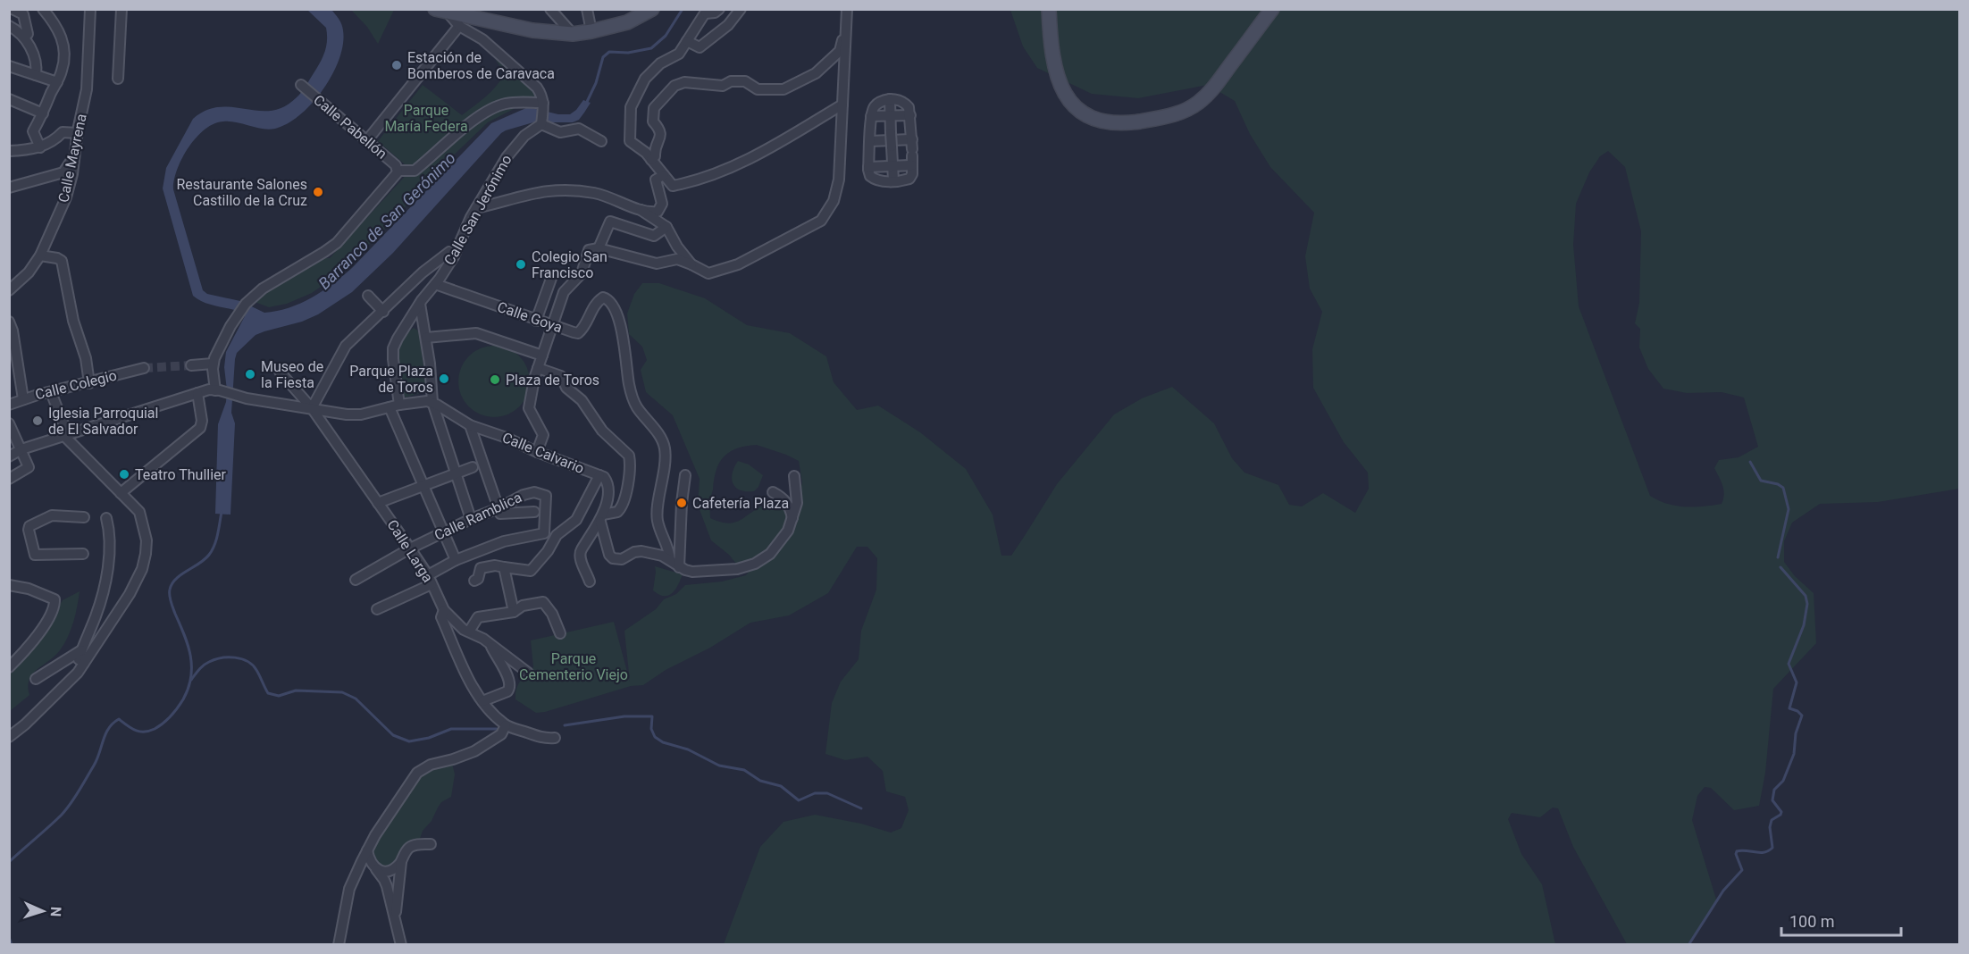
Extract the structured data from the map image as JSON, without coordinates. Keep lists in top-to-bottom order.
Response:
{
  "streets": {
    "street": [
      "Calle Pabellón",
      "Calle Mayrena",
      "Calle San Jerónimo",
      "Calle Goya",
      "Calle Colegio",
      "Calle Calvario",
      "Calle Ramblica",
      "Calle Larga"
    ]
  },
  "crossings": [
    ["Calle San Jerónimo", "Calle Goya"],
    ["Calle San Jerónimo", "Calle Ramblica"],
    ["Calle Ramblica", "Calle Larga"]
  ],
  "water": ["Barranco de San Gerónimo"],
  "parks": ["Parque María Federa", "Parque Cementerio Viejo"],
  "places": [
    "Estación de Bomberos de Caravaca",
    "Restaurante Salones Castillo de la Cruz",
    "Colegio San Francisco",
    "Museo de la Fiesta",
    "Parque Plaza de Toros",
    "Plaza de Toros",
    "Iglesia Parroquial de El Salvador",
    "Teatro Thullier",
    "Cafetería Plaza"
  ],
  "scale_bar": "100 m",
  "north": "right"
}
